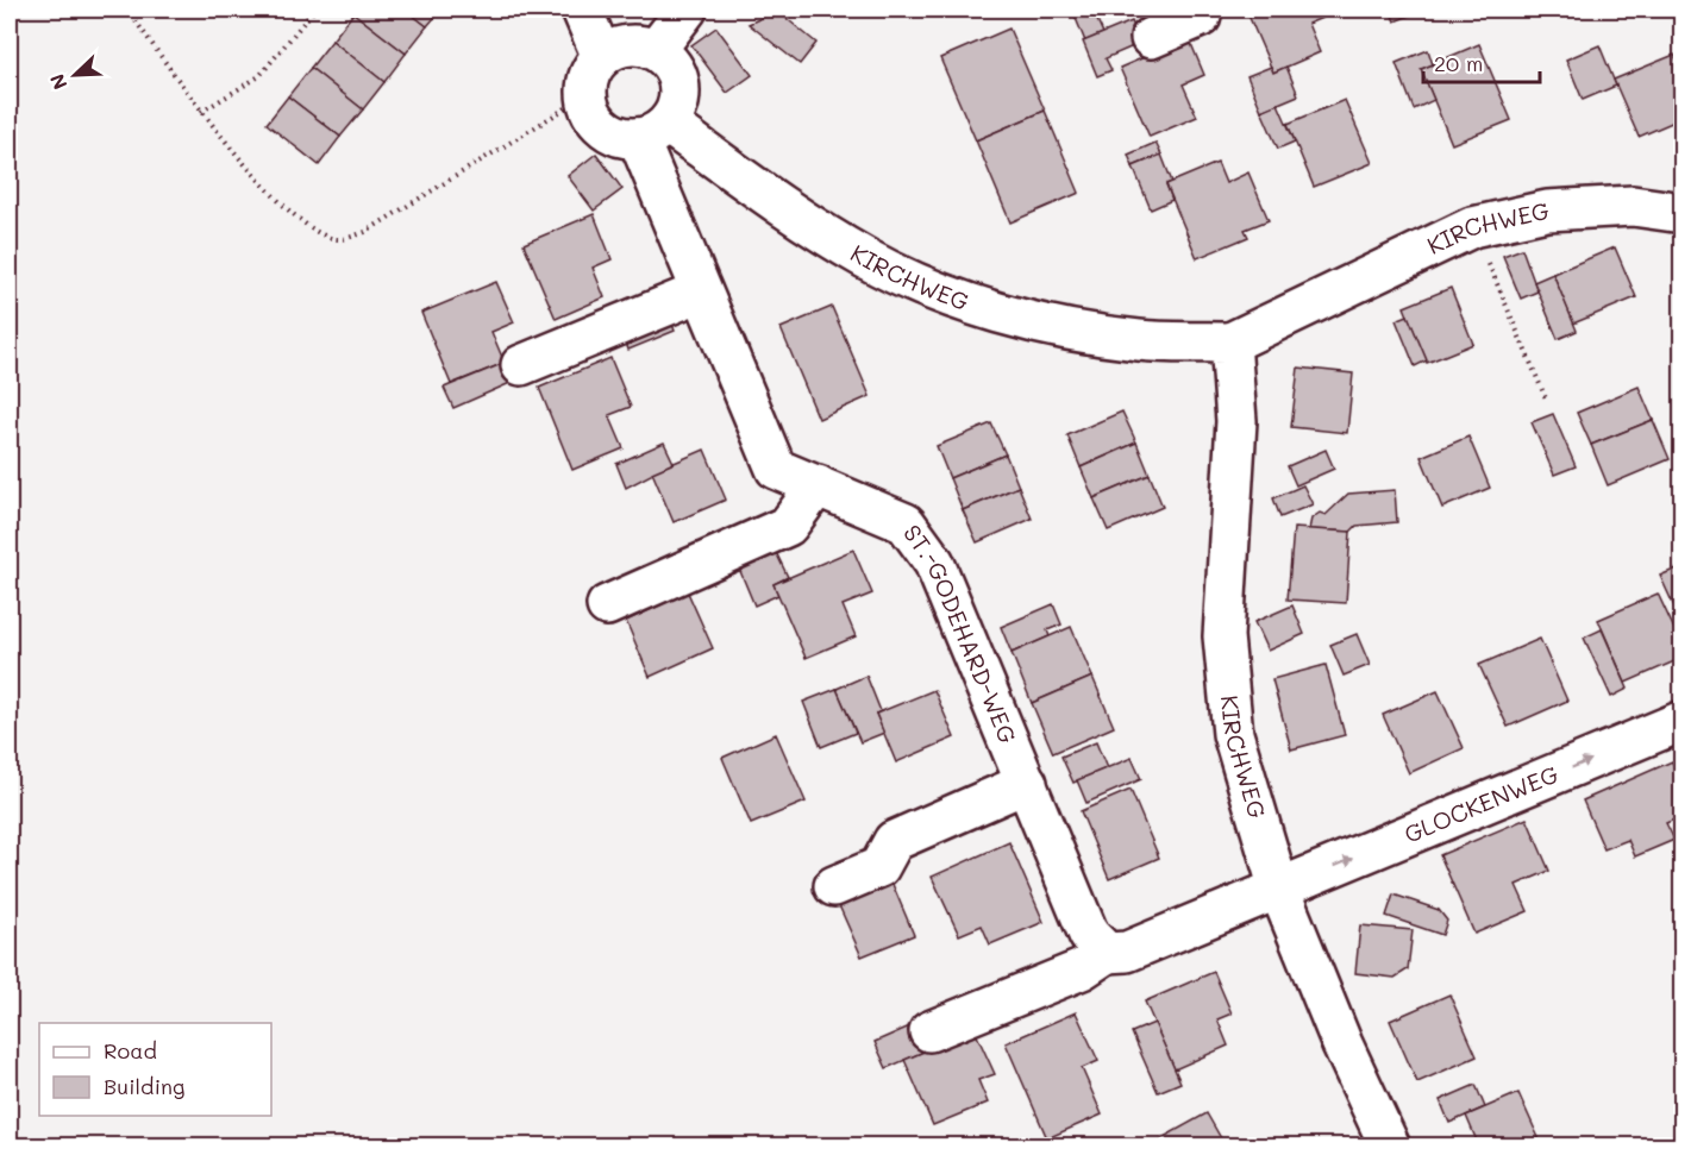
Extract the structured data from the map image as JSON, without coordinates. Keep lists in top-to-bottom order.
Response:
{
  "streets": {
    "street": ["KIRCHWEG", "ST.-GODEHARD-WEG", "GLOCKENWEG"]
  },
  "crossings": [
    ["KIRCHWEG", "ST.-GODEHARD-WEG"],
    ["KIRCHWEG", "GLOCKENWEG"]
  ],
  "one_way": ["GLOCKENWEG"],
  "legend": ["Road", "Building"],
  "scale_bar": "20 m",
  "north": "bottom left"
}
